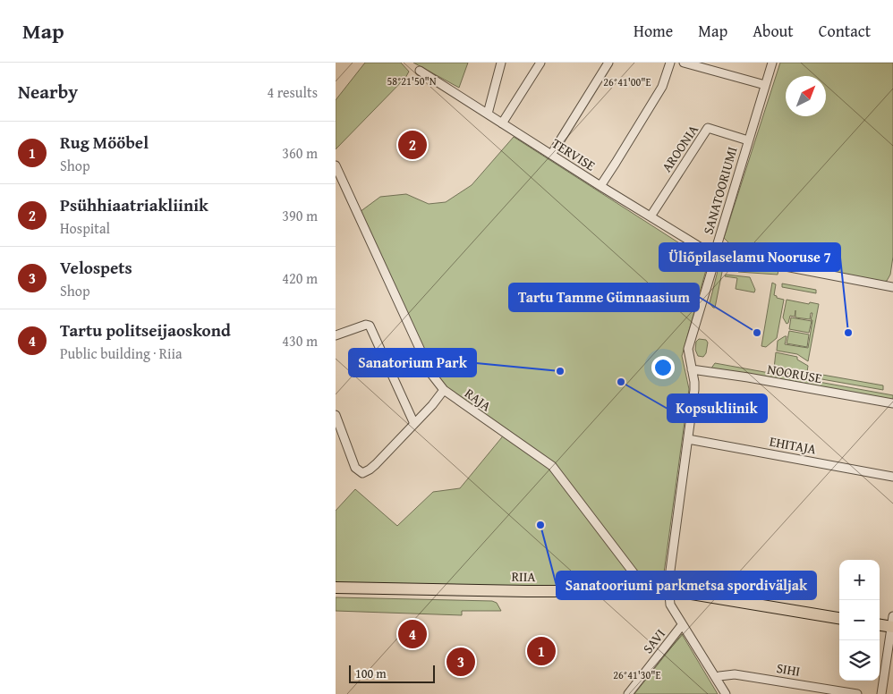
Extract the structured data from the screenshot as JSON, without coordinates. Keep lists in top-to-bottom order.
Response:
{
  "streets": {
    "highway": ["RIIA"],
    "street": [
      "AROONIA",
      "TERVISE",
      "SANATOORIUMI",
      "NOORUSE",
      "RAJA",
      "EHITAJA",
      "SAVI",
      "SIHI"
    ]
  },
  "crossings": [
    ["AROONIA", "TERVISE"],
    ["AROONIA", "SANATOORIUMI"],
    ["TERVISE", "SANATOORIUMI"],
    ["SANATOORIUMI", "NOORUSE"],
    ["SANATOORIUMI", "EHITAJA"],
    ["SANATOORIUMI", "RIIA"],
    ["RAJA", "RIIA"]
  ],
  "places": [
    "Tartu Tamme Gümnaasium",
    "Üliõpilaselamu Nooruse 7",
    "Sanatorium Park",
    "Kopsukliinik",
    "Sanatooriumi parkmetsa spordiväljak"
  ],
  "scale_bar": "100 m",
  "north": "top right",
  "page": {
    "header": "Map",
    "nav": [
      "Home",
      "Map",
      "About",
      "Contact"
    ],
    "heading": ["Nearby", "4 results"],
    "list": [
      {
        "mark": "1",
        "name": "Rug Mööbel",
        "note": "Shop",
        "value": "360 m"
      },
      {
        "mark": "2",
        "name": "Psühhiaatriakliinik",
        "note": "Hospital",
        "value": "390 m"
      },
      {
        "mark": "3",
        "name": "Velospets",
        "note": "Shop",
        "value": "420 m"
      },
      {
        "mark": "4",
        "name": "Tartu politseijaoskond",
        "note": "Public building · Riia",
        "value": "430 m"
      }
    ],
    "pins": [
      "2",
      "4",
      "1",
      "3"
    ],
    "map_buttons": ["+", "−"],
    "scale": "100 m"
  },
  "coordinates": ["58°21'50\"N", "26°41'00\"E", "26°41'30\"E"]
}
